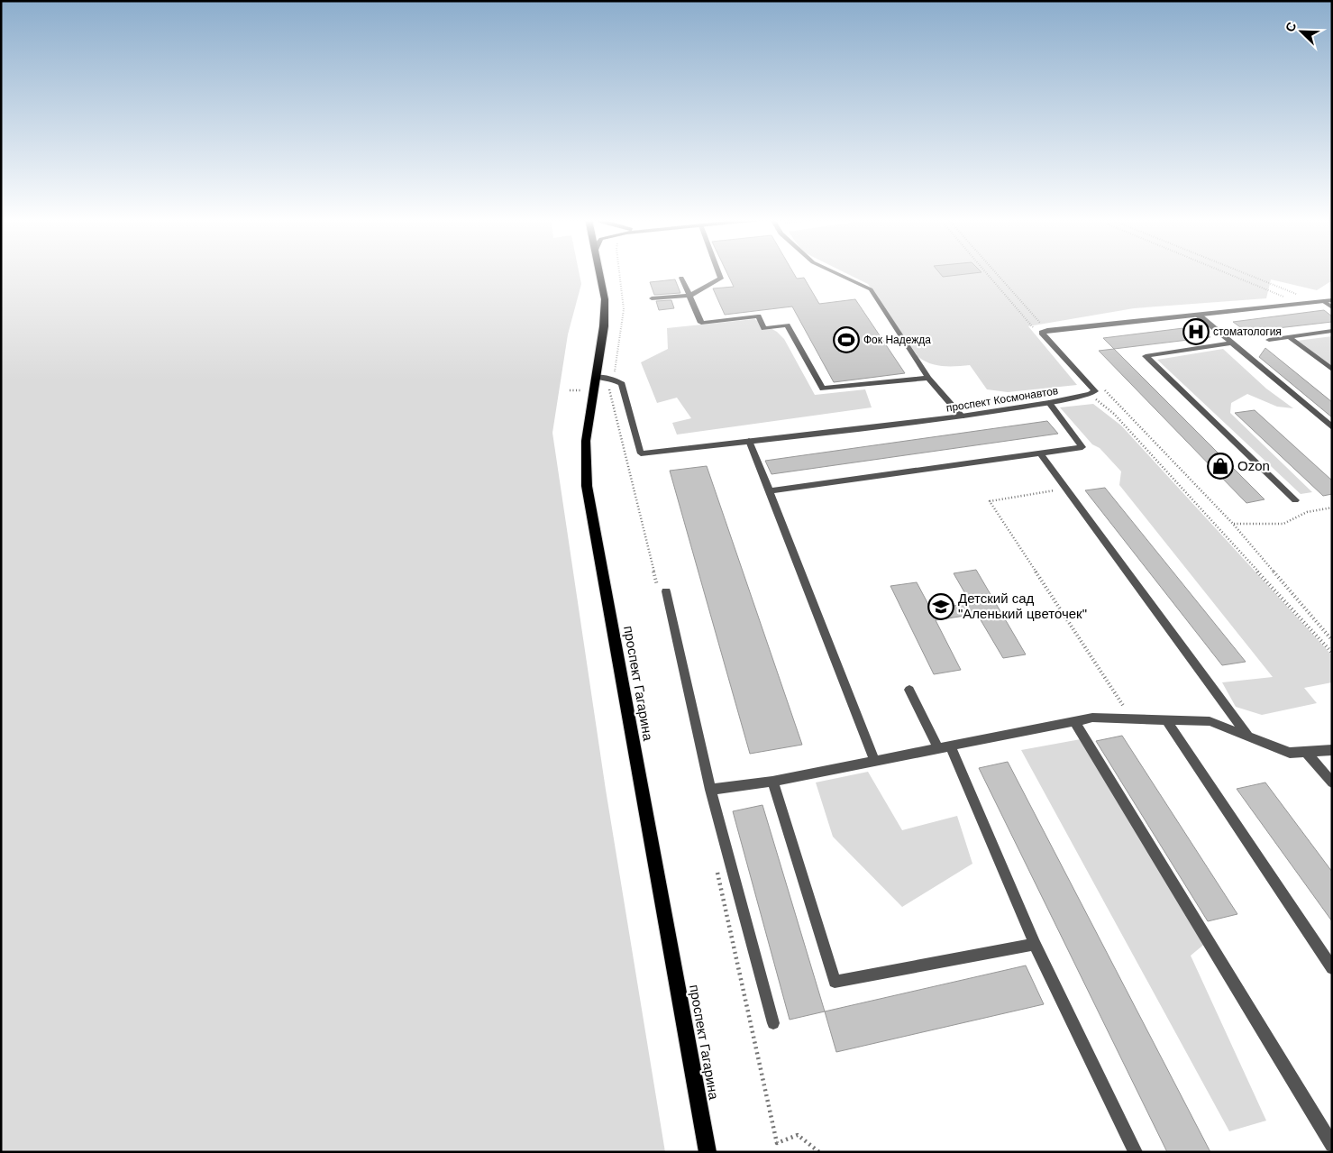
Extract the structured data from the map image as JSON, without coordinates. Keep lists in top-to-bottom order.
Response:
{
  "streets": {
    "main road": ["проспект Гагарина"],
    "street": ["проспект Космонавтов"]
  },
  "crossings": [
    ["проспект Космонавтов", "проспект Гагарина"]
  ],
  "places": {
    "hospital": ["стоматология"],
    "sports": ["Фок Надежда"],
    "shop": ["Ozon"],
    "school or university": ["Детский сад \"Аленький цветочек\""]
  },
  "north": "top left"
}
